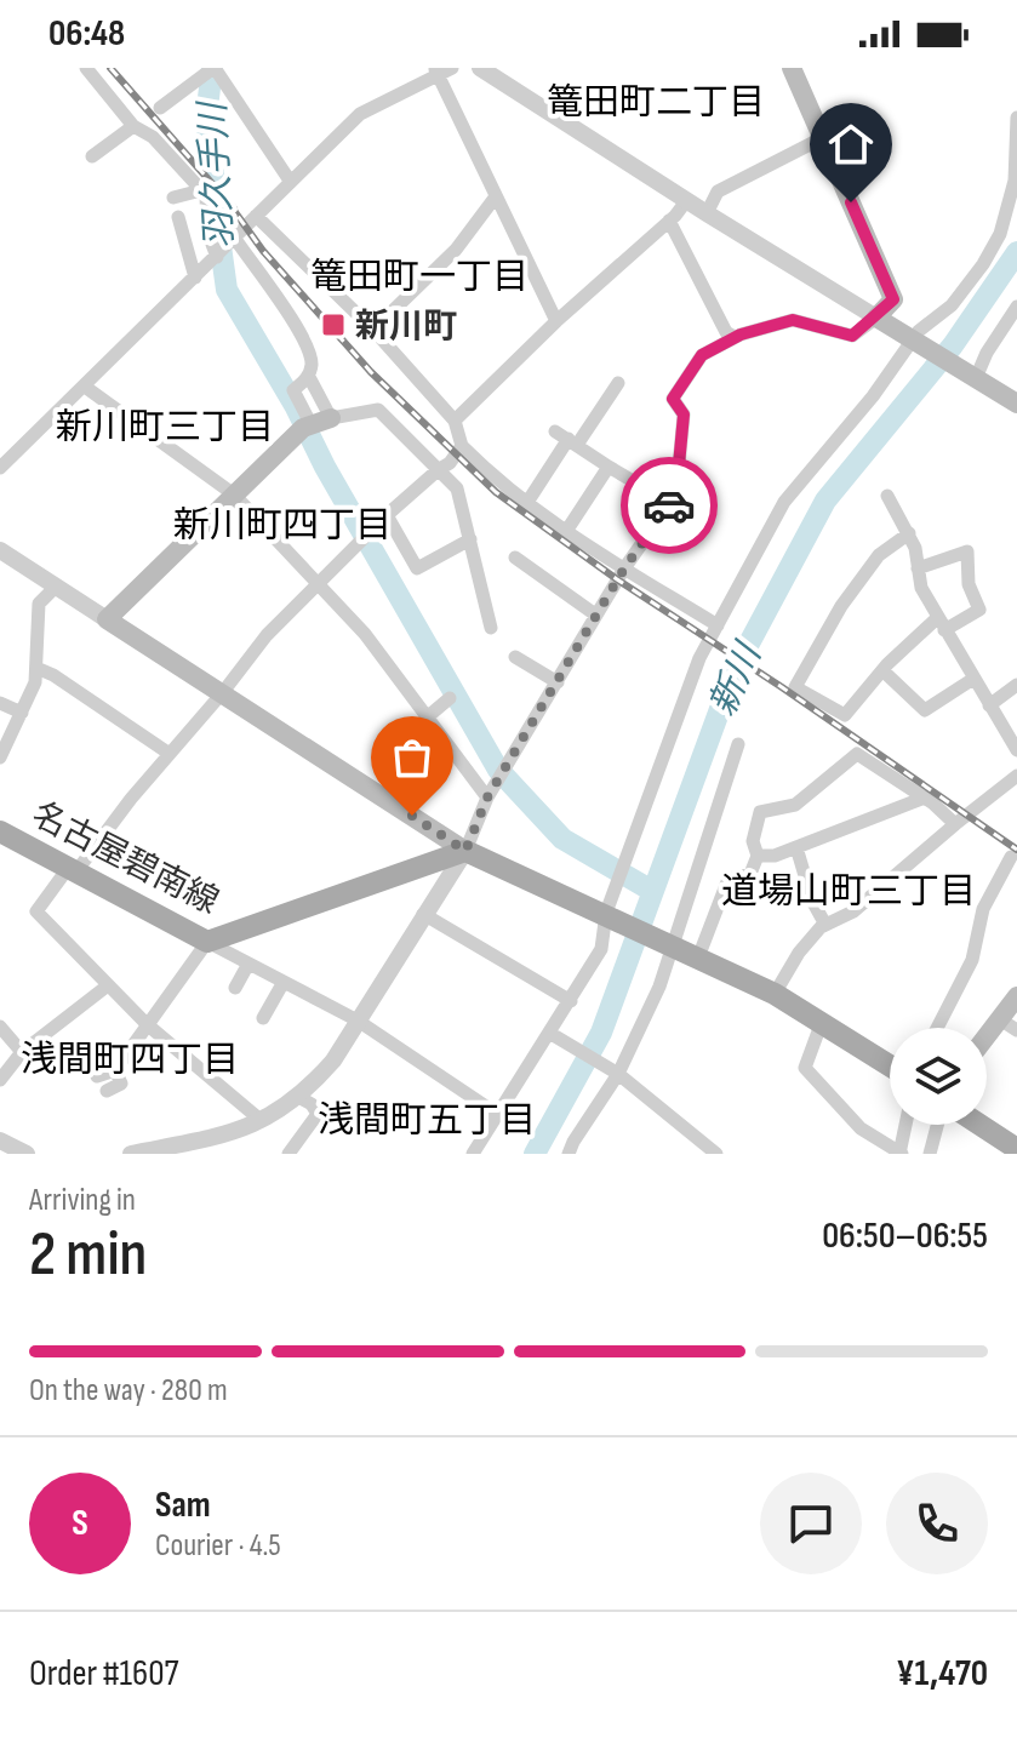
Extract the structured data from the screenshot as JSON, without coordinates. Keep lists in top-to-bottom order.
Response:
{
  "streets": {
    "main road": ["名古屋碧南線"]
  },
  "districts": [
    "篭田町二丁目",
    "篭田町一丁目",
    "新川町三丁目",
    "新川町四丁目",
    "道場山町三丁目",
    "浅間町四丁目",
    "浅間町五丁目"
  ],
  "water": ["羽久手川", "新川"],
  "places": {
    "transit": ["新川町"]
  },
  "page": {
    "status": "06:48",
    "heading": ["2 min", "Arriving in", "06:50–06:55"],
    "panel": [
      "Sam",
      "Courier · 4.5",
      "Order #1607",
      "¥1,470"
    ],
    "bar": "On the way · 280 m",
    "round": "S"
  }
}
